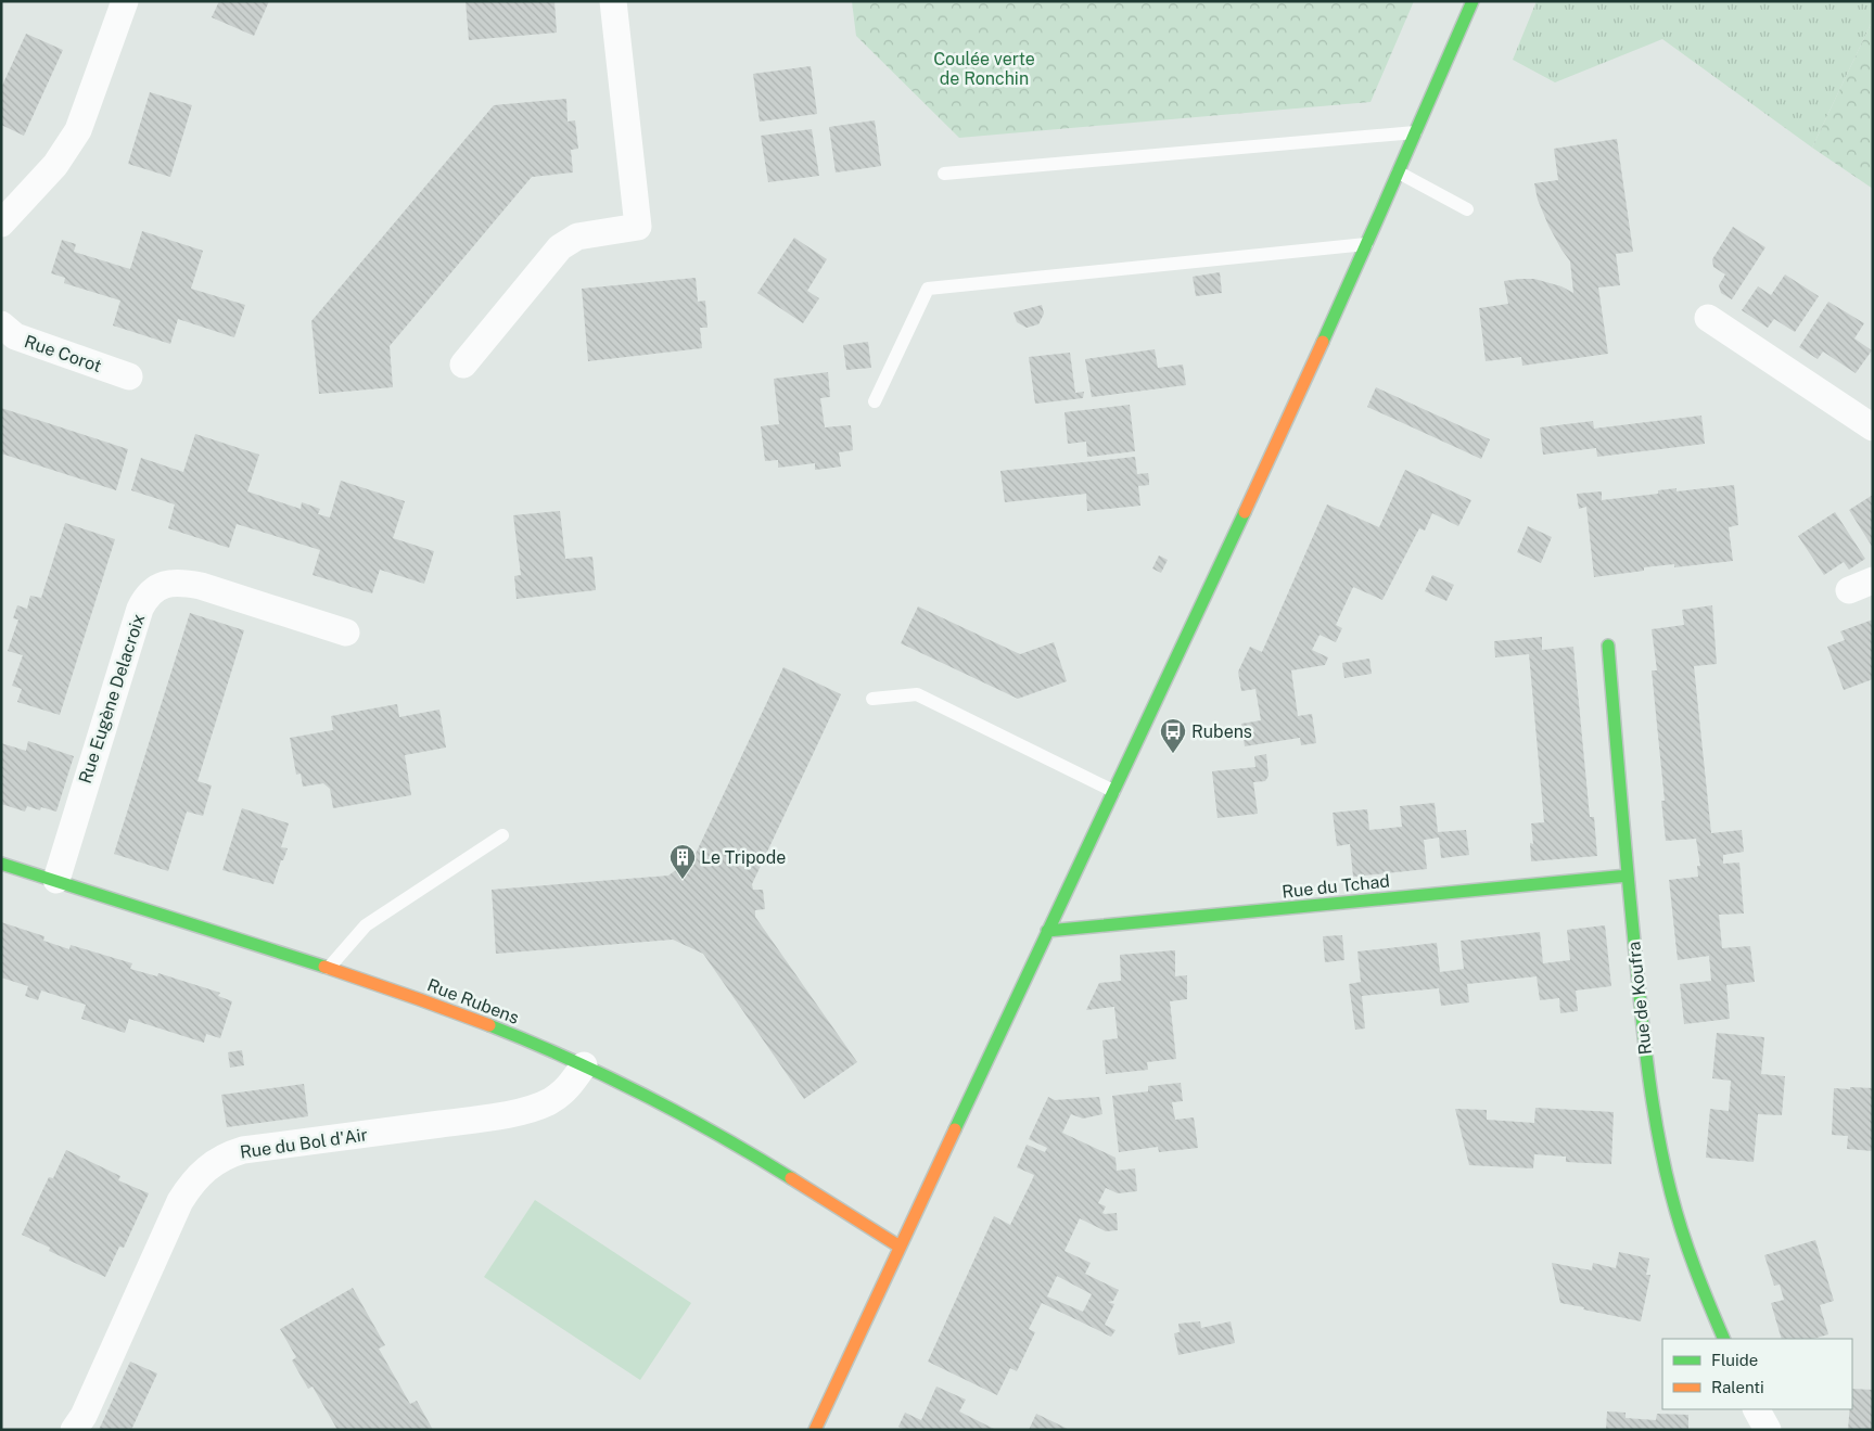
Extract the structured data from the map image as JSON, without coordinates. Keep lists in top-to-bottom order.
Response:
{
  "streets": {
    "street": [
      "Rue Corot",
      "Rue Eugène Delacroix",
      "Rue du Tchad",
      "Rue de Koufra",
      "Rue Rubens",
      "Rue du Bol d'Air"
    ]
  },
  "crossings": [
    ["Rue Eugène Delacroix", "Rue Rubens"],
    ["Rue du Tchad", "Rue de Koufra"],
    ["Rue Rubens", "Rue du Bol d'Air"]
  ],
  "parks": ["Coulée verte de Ronchin"],
  "places": {
    "bus stop": ["Rubens"],
    "building": ["Le Tripode"]
  },
  "legend": ["Fluide", "Ralenti"]
}
